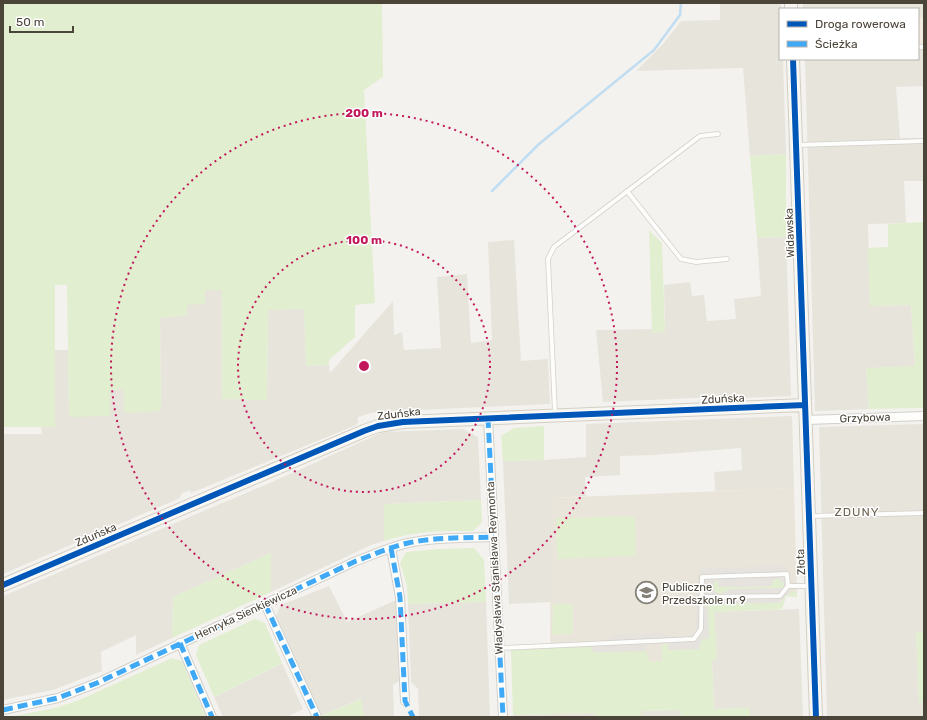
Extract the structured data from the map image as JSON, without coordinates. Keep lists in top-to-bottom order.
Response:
{
  "streets": {
    "street": [
      "Widawska",
      "Zduńska",
      "Grzybowa",
      "Złota",
      "Władysława Stanisława Reymonta",
      "Henryka Sienkiewicza"
    ]
  },
  "crossings": [
    ["Widawska", "Zduńska"],
    ["Widawska", "Złota"],
    ["Zduńska", "Złota"],
    ["Zduńska", "Władysława Stanisława Reymonta"],
    ["Grzybowa", "Złota"],
    ["Władysława Stanisława Reymonta", "Henryka Sienkiewicza"]
  ],
  "districts": ["ZDUNY"],
  "places": {
    "school or university": ["Publiczne Przedszkole nr 9"]
  },
  "legend": ["Droga rowerowa", "Ścieżka"],
  "scale_bar": "50 m",
  "rings": ["200 m", "100 m"]
}
